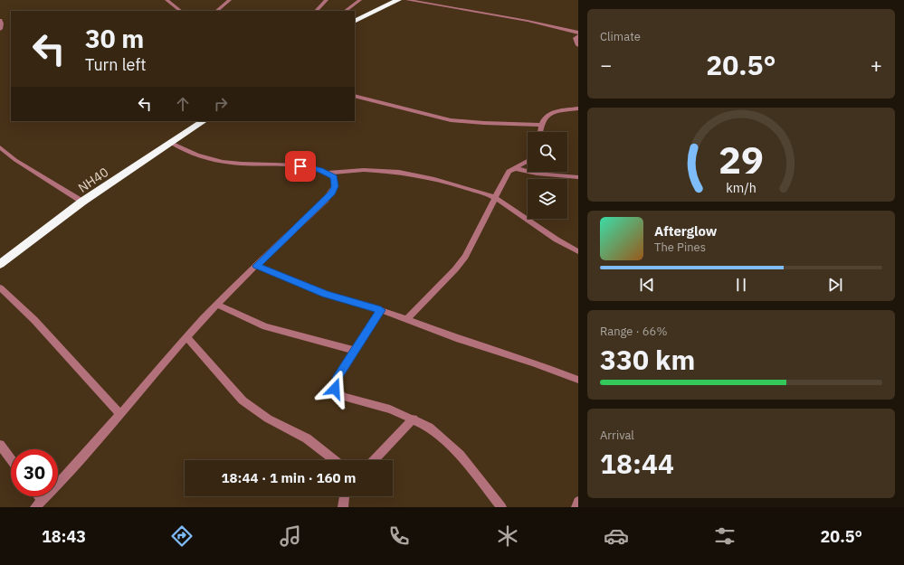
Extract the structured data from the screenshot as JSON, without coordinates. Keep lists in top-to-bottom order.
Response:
{
  "streets": {
    "highway": ["NH40"]
  },
  "page": {
    "tile": [
      "Climate",
      ["Range · 66%", "330 km"],
      ["Arrival", "18:44"]
    ],
    "turn": ["30 m", "Turn left"],
    "heat": ["−", "20.5°", "+"],
    "song": ["Afterglow", "The Pines"],
    "limit": "30",
    "trip": "18:44 · 1 min · 160 m",
    "tabs": ["18:43", "20.5°"],
    "gauge": ["29", "km/h"]
  }
}
